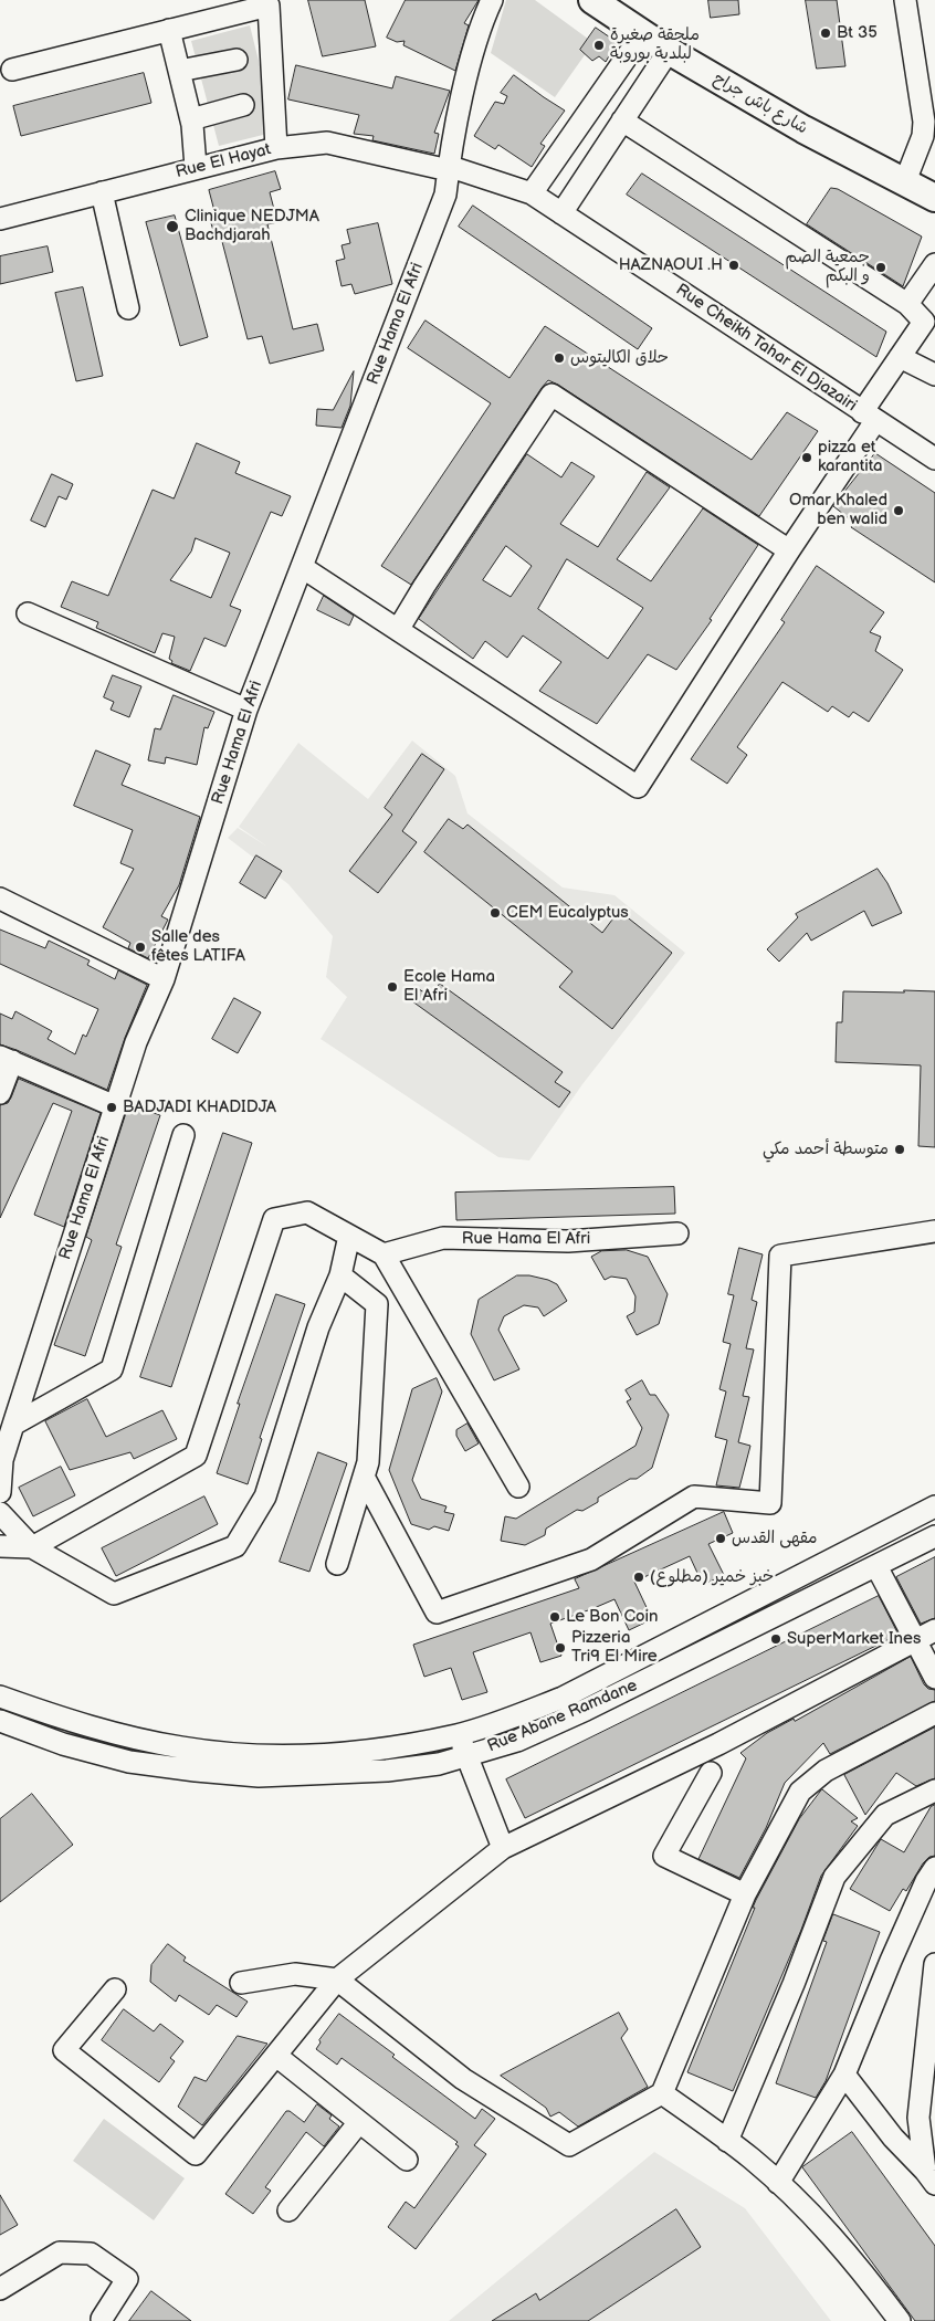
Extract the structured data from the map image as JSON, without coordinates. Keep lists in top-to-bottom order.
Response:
{
  "streets": {
    "main road": ["شارع باش جراح"],
    "street": [
      "Rue El Hayat",
      "Rue Hama El Afri",
      "Rue Cheikh Tahar El Djazairi",
      "Rue Abane Ramdane"
    ]
  },
  "crossings": [
    ["Rue El Hayat", "Rue Hama El Afri"],
    ["Rue El Hayat", "Rue Cheikh Tahar El Djazairi"],
    ["Rue Hama El Afri", "Rue Cheikh Tahar El Djazairi"]
  ],
  "places": [
    "Bt 35",
    "ملحقة صغيرة لبلدية بوروبة",
    "Clinique NEDJMA Bachdjarah",
    "HAZNAOUI .H",
    "جمعية الصم و البكم",
    "حلاق الكاليتوس",
    "pizza et karantita",
    "Omar Khaled ben walid",
    "CEM Eucalyptus",
    "Salle des fêtes LATIFA",
    "Ecole Hama El Afri",
    "BADJADI KHADIDJA",
    "متوسطة أحمد مكي",
    "مقهى القدس",
    "خبز خمير (مطلوع)",
    "Le Bon Coin",
    "SuperMarket Ines",
    "Pizzeria Tri9 El Mire"
  ]
}
